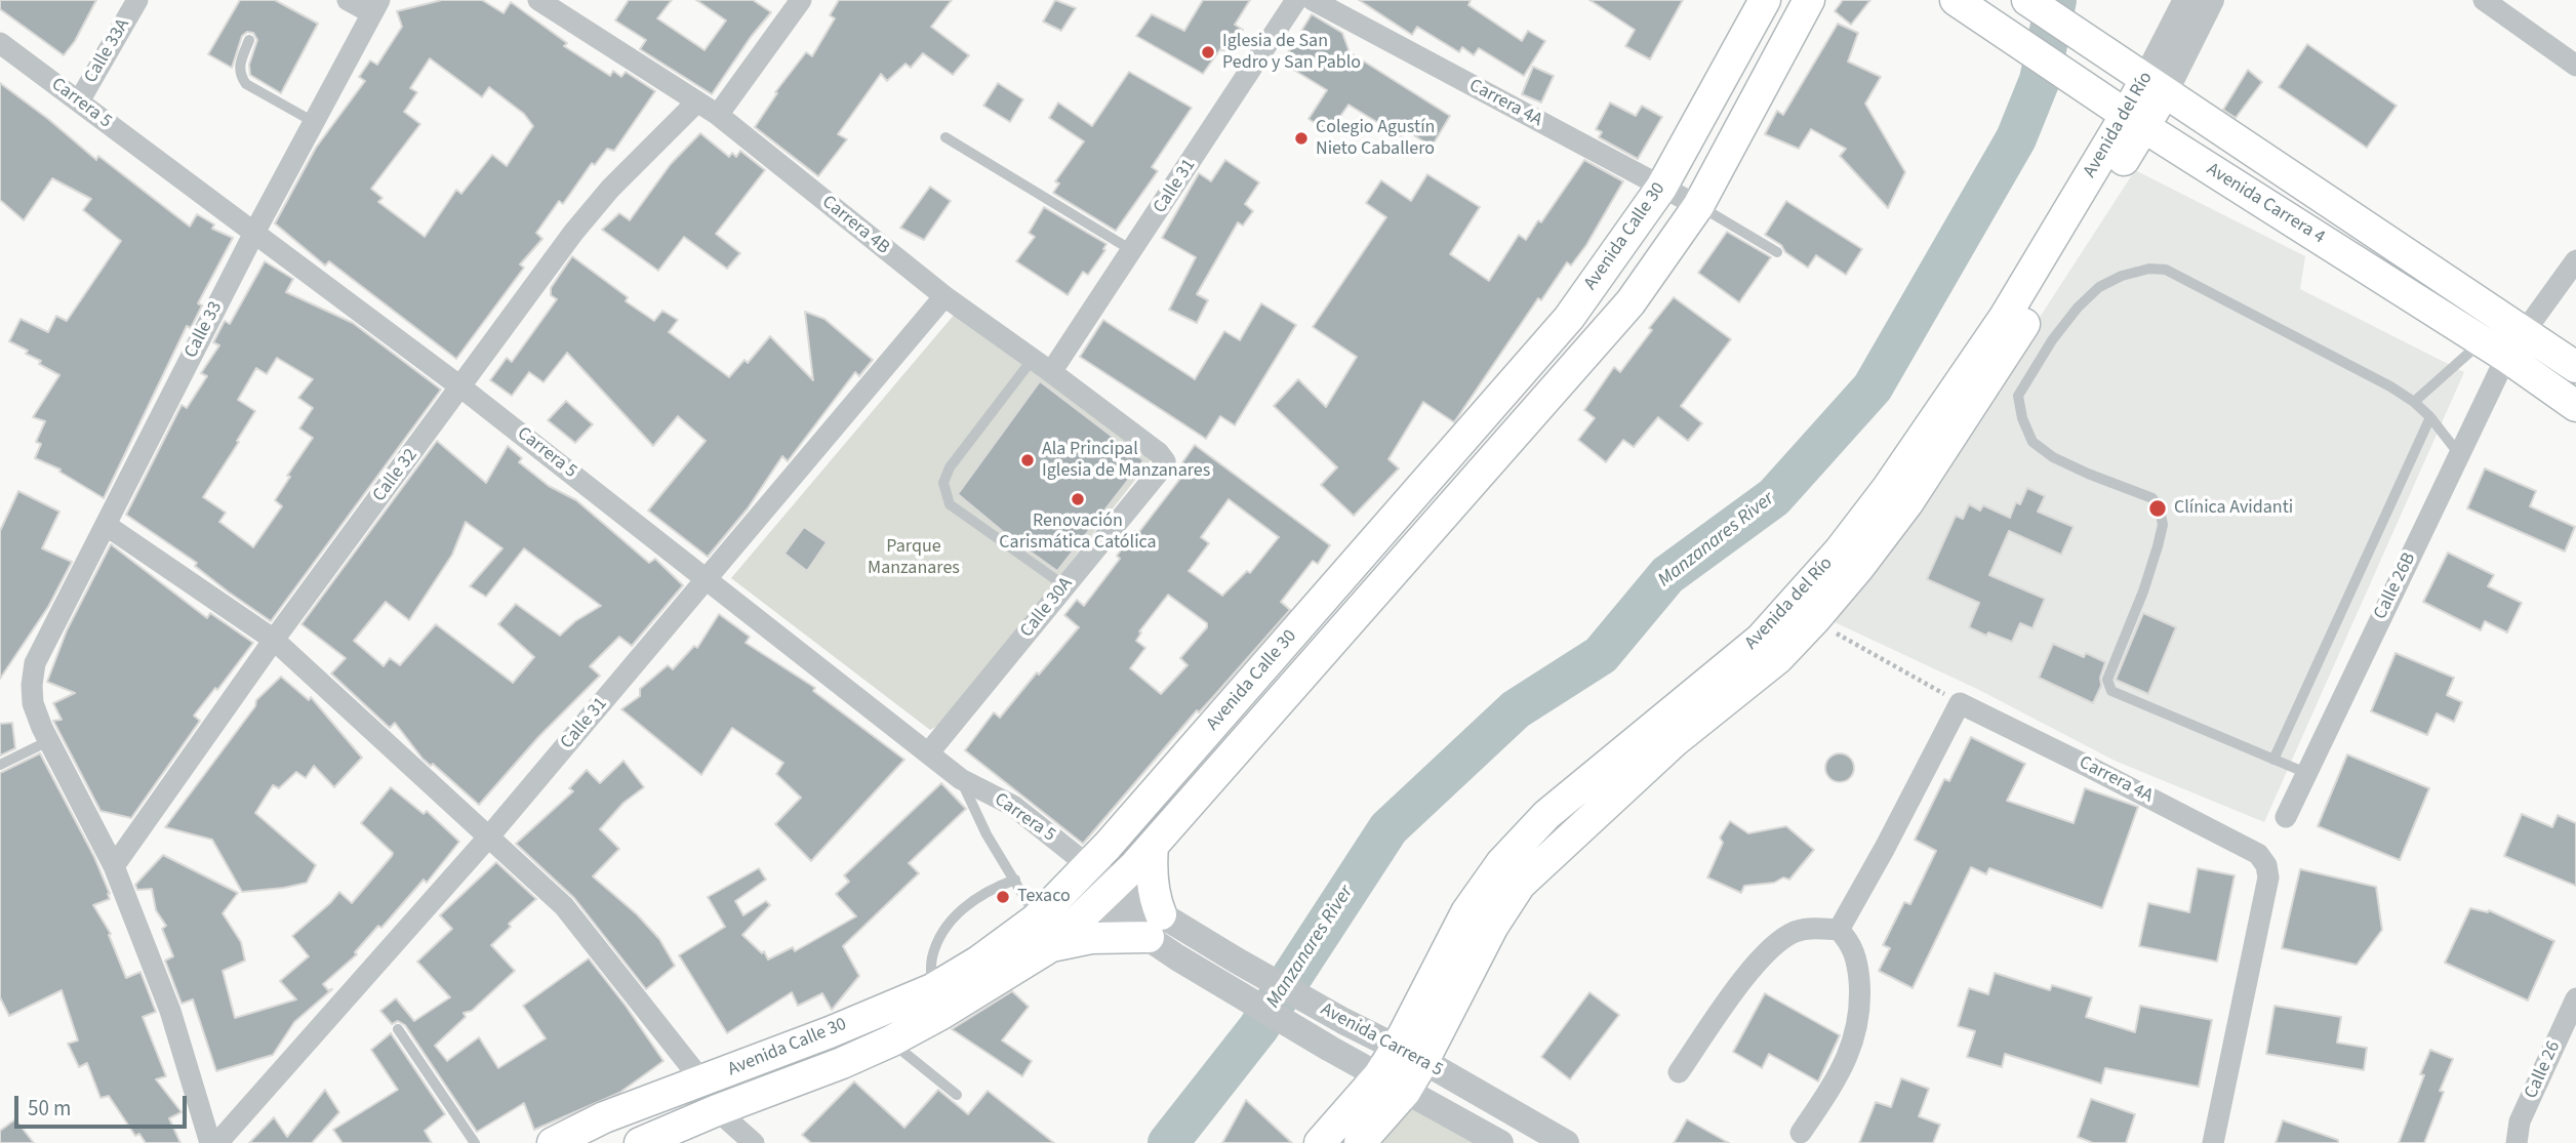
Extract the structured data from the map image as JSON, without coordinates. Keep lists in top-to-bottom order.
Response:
{
  "streets": {
    "main road": ["Avenida del Río", "Avenida Carrera 4", "Avenida Calle 30"],
    "street": [
      "Calle 33A",
      "Carrera 5",
      "Carrera 4A",
      "Calle 31",
      "Carrera 4B",
      "Calle 33",
      "Calle 32",
      "Calle 26B",
      "Calle 30A",
      "Avenida Carrera 5",
      "Calle 26"
    ]
  },
  "crossings": [
    ["Calle 33A", "Carrera 5"],
    ["Carrera 5", "Calle 31"],
    ["Carrera 5", "Avenida Calle 30"],
    ["Carrera 5", "Calle 33"],
    ["Carrera 5", "Calle 32"],
    ["Carrera 5", "Calle 30A"],
    ["Carrera 5", "Avenida Carrera 5"],
    ["Carrera 4A", "Avenida Calle 30"],
    ["Avenida del Río", "Avenida Carrera 4"],
    ["Avenida del Río", "Avenida Carrera 5"],
    ["Calle 31", "Carrera 4B"],
    ["Avenida Carrera 4", "Calle 26B"],
    ["Carrera 4B", "Calle 32"],
    ["Carrera 4B", "Calle 30A"],
    ["Avenida Calle 30", "Avenida Carrera 5"]
  ],
  "water": ["Manzanares River"],
  "parks": ["Parque Manzanares"],
  "places": [
    "Iglesia de San Pedro y San Pablo",
    "Colegio Agustín Nieto Caballero",
    "Ala Principal Iglesia de Manzanares",
    "Renovación Carismática Católica",
    "Clínica Avidanti",
    "Texaco"
  ],
  "scale_bar": "50 m"
}
